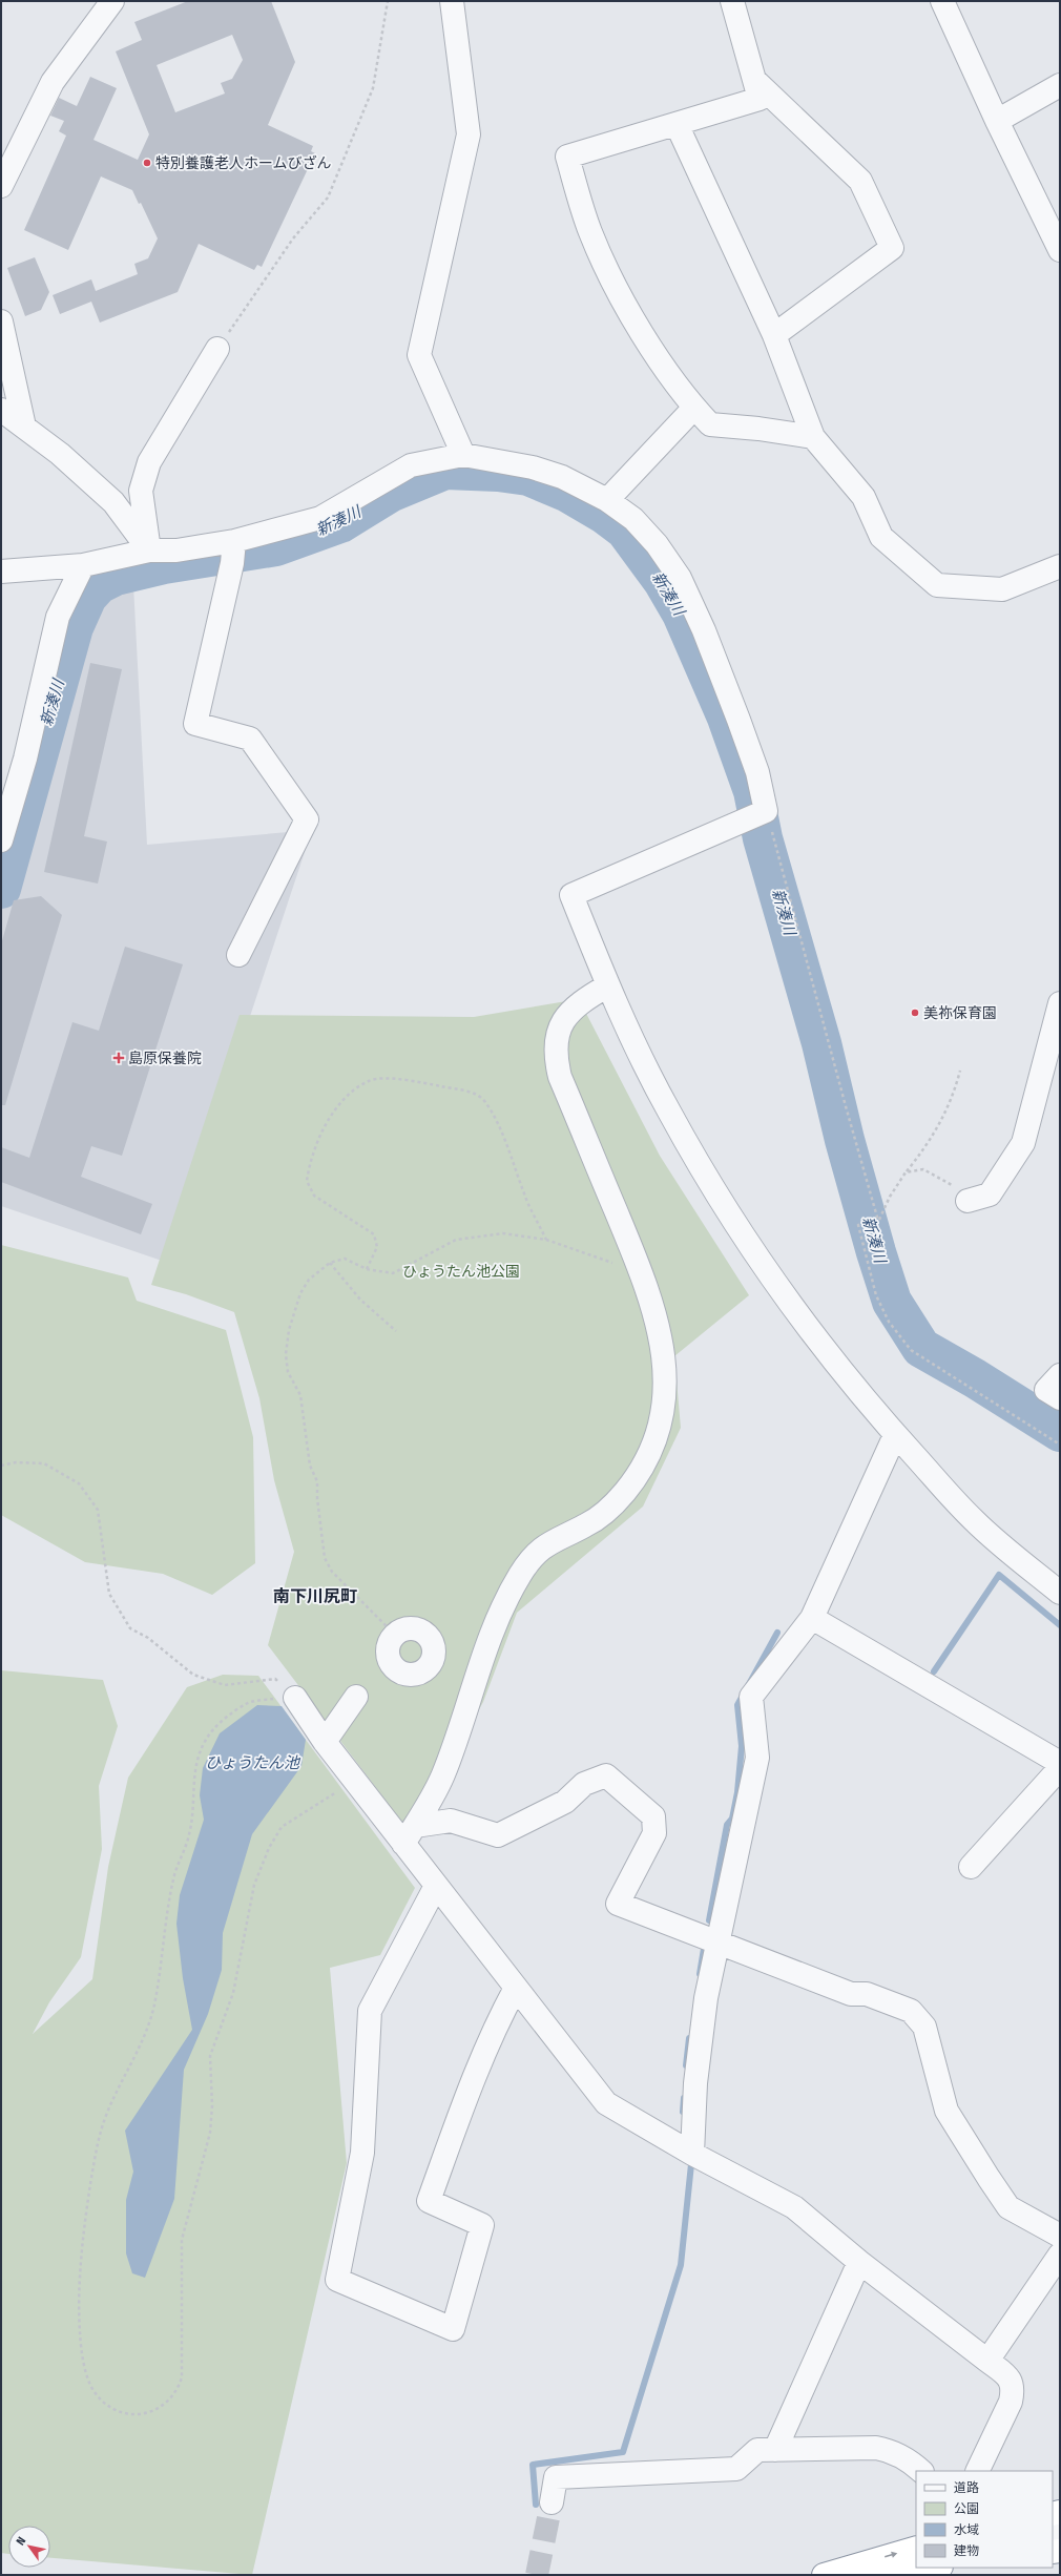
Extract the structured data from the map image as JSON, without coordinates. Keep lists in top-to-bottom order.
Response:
{
  "districts": ["南下川尻町"],
  "water": ["新湊川", "ひょうたん池"],
  "parks": ["ひょうたん池公園"],
  "places": {
    "other": ["特別養護老人ホームびざん", "美祢保育園"],
    "health": ["島原保養院"]
  },
  "legend": [
    "道路",
    "公園",
    "水域",
    "建物"
  ],
  "north": "top left"
}
